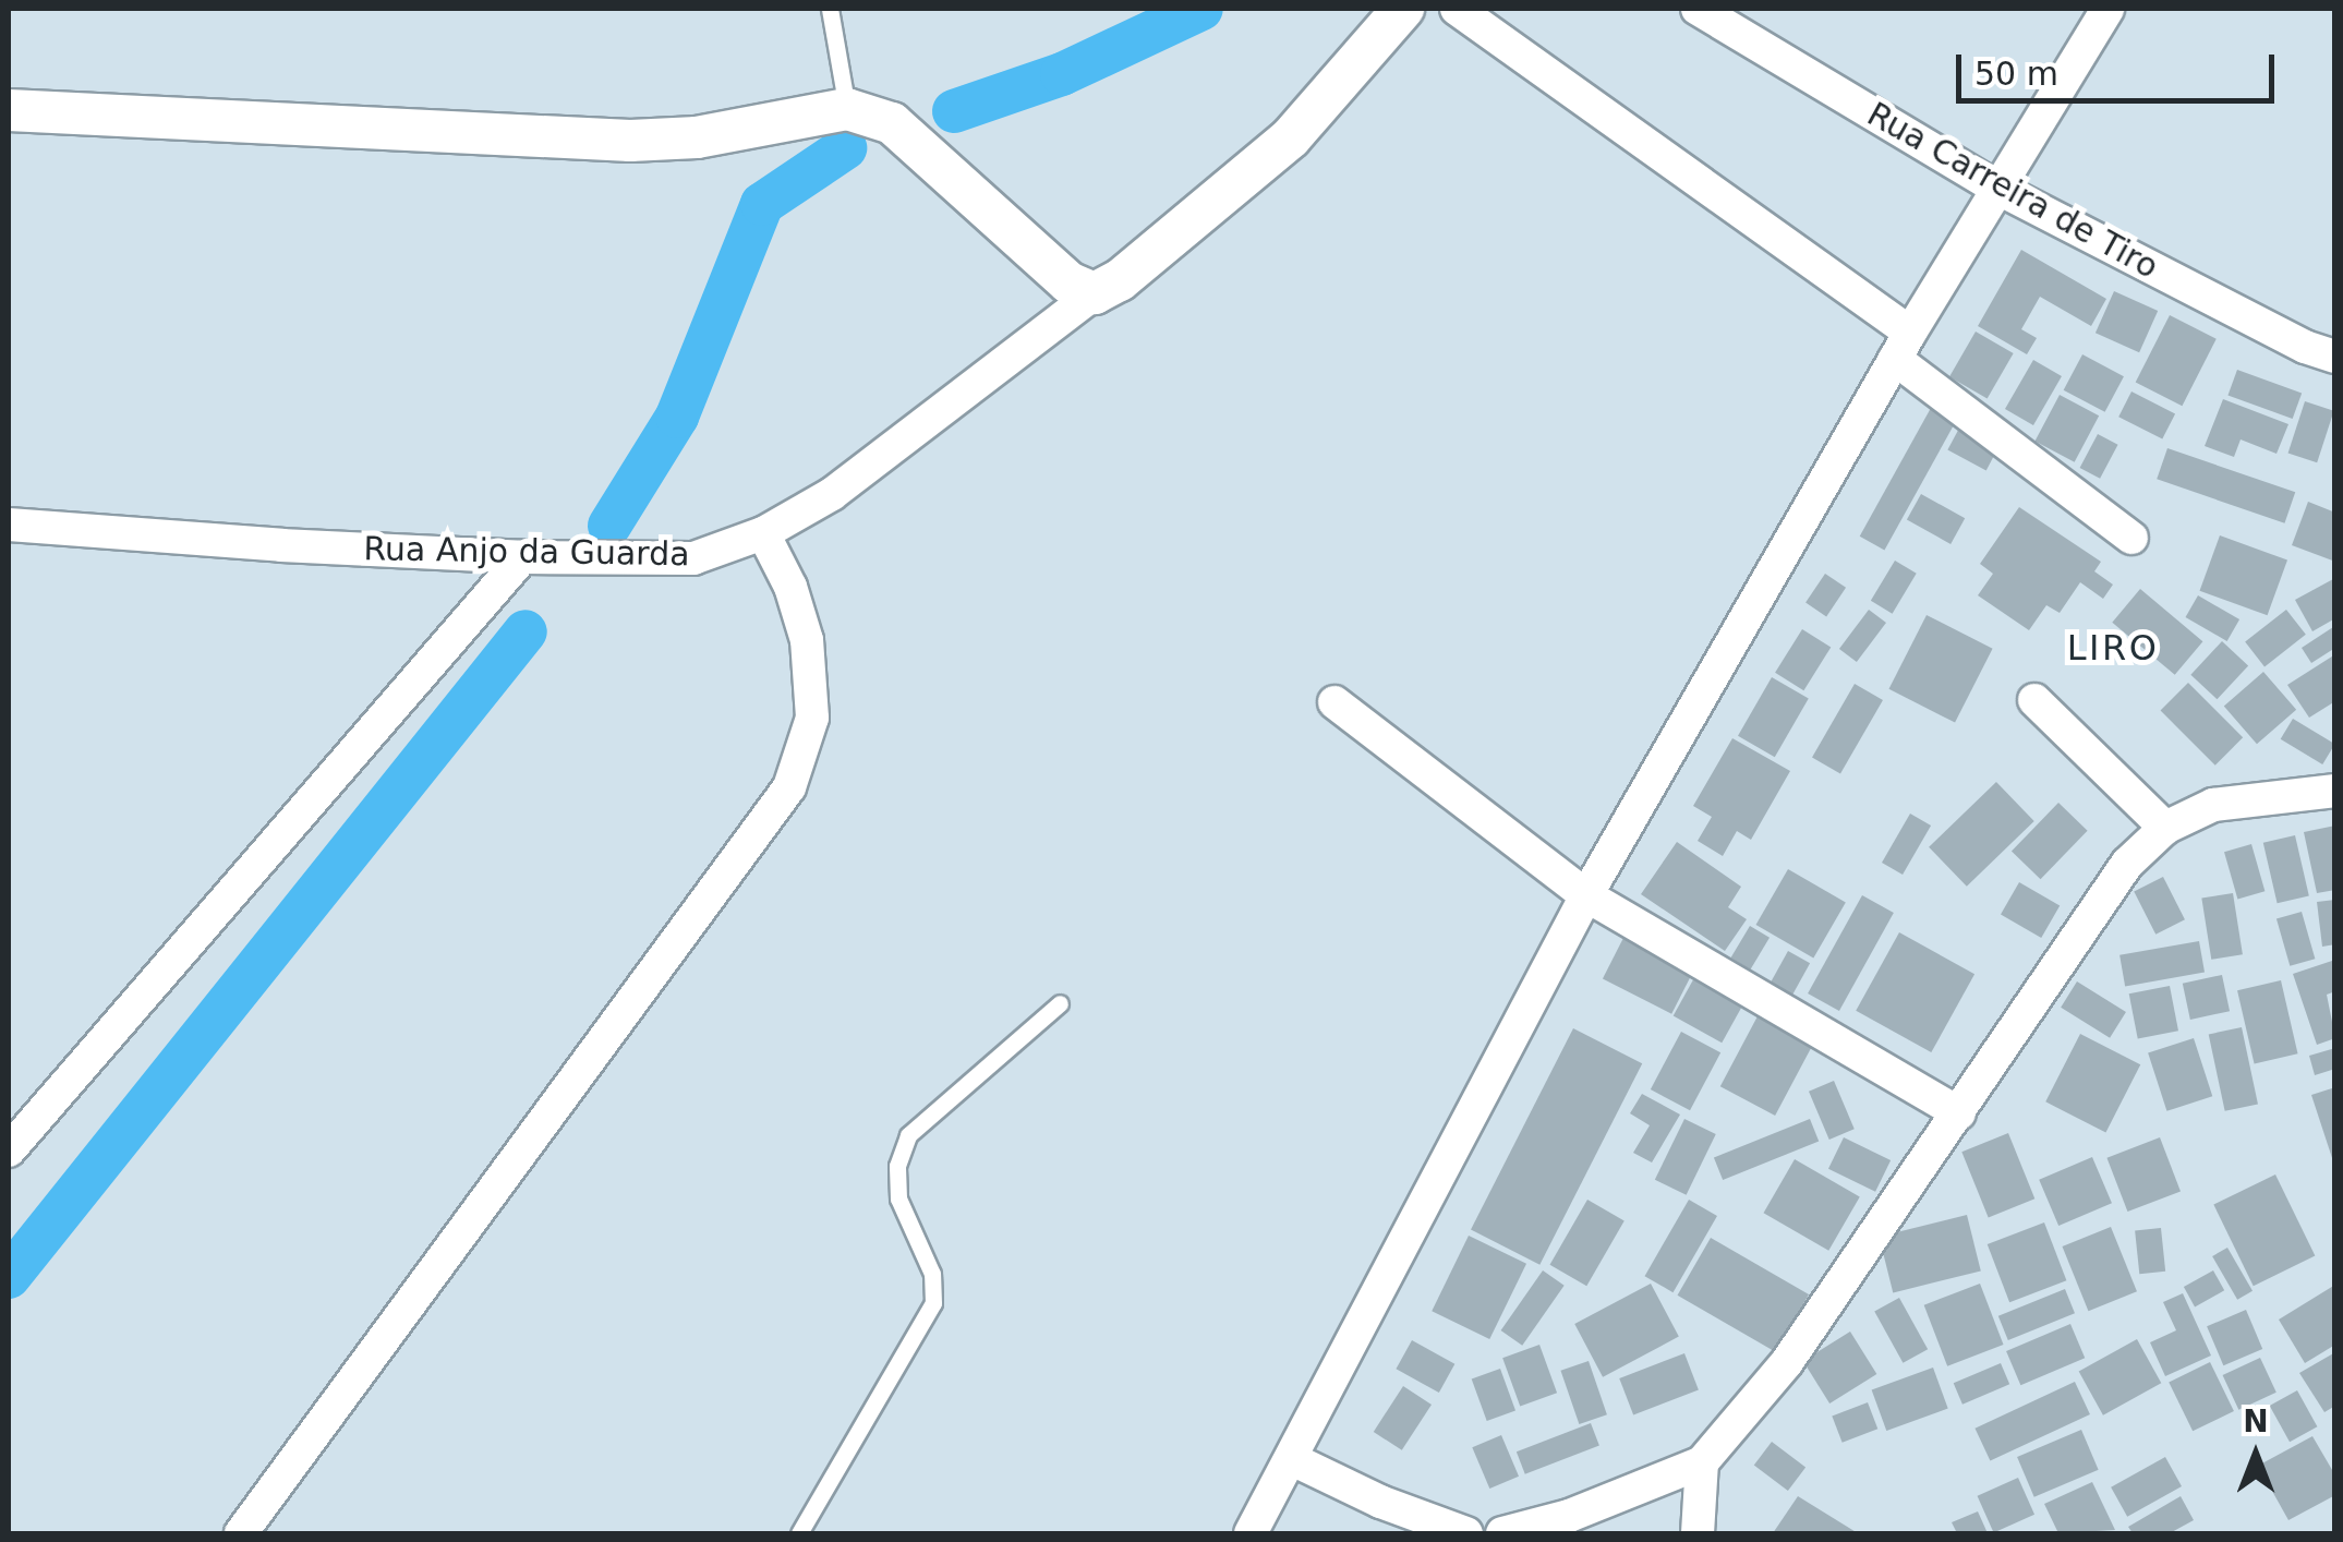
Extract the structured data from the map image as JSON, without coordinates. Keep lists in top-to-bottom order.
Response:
{
  "streets": {
    "street": ["Rua Carreira de Tiro", "Rua Anjo da Guarda"]
  },
  "districts": ["LIRO"],
  "scale_bar": "50 m",
  "north": "top"
}
